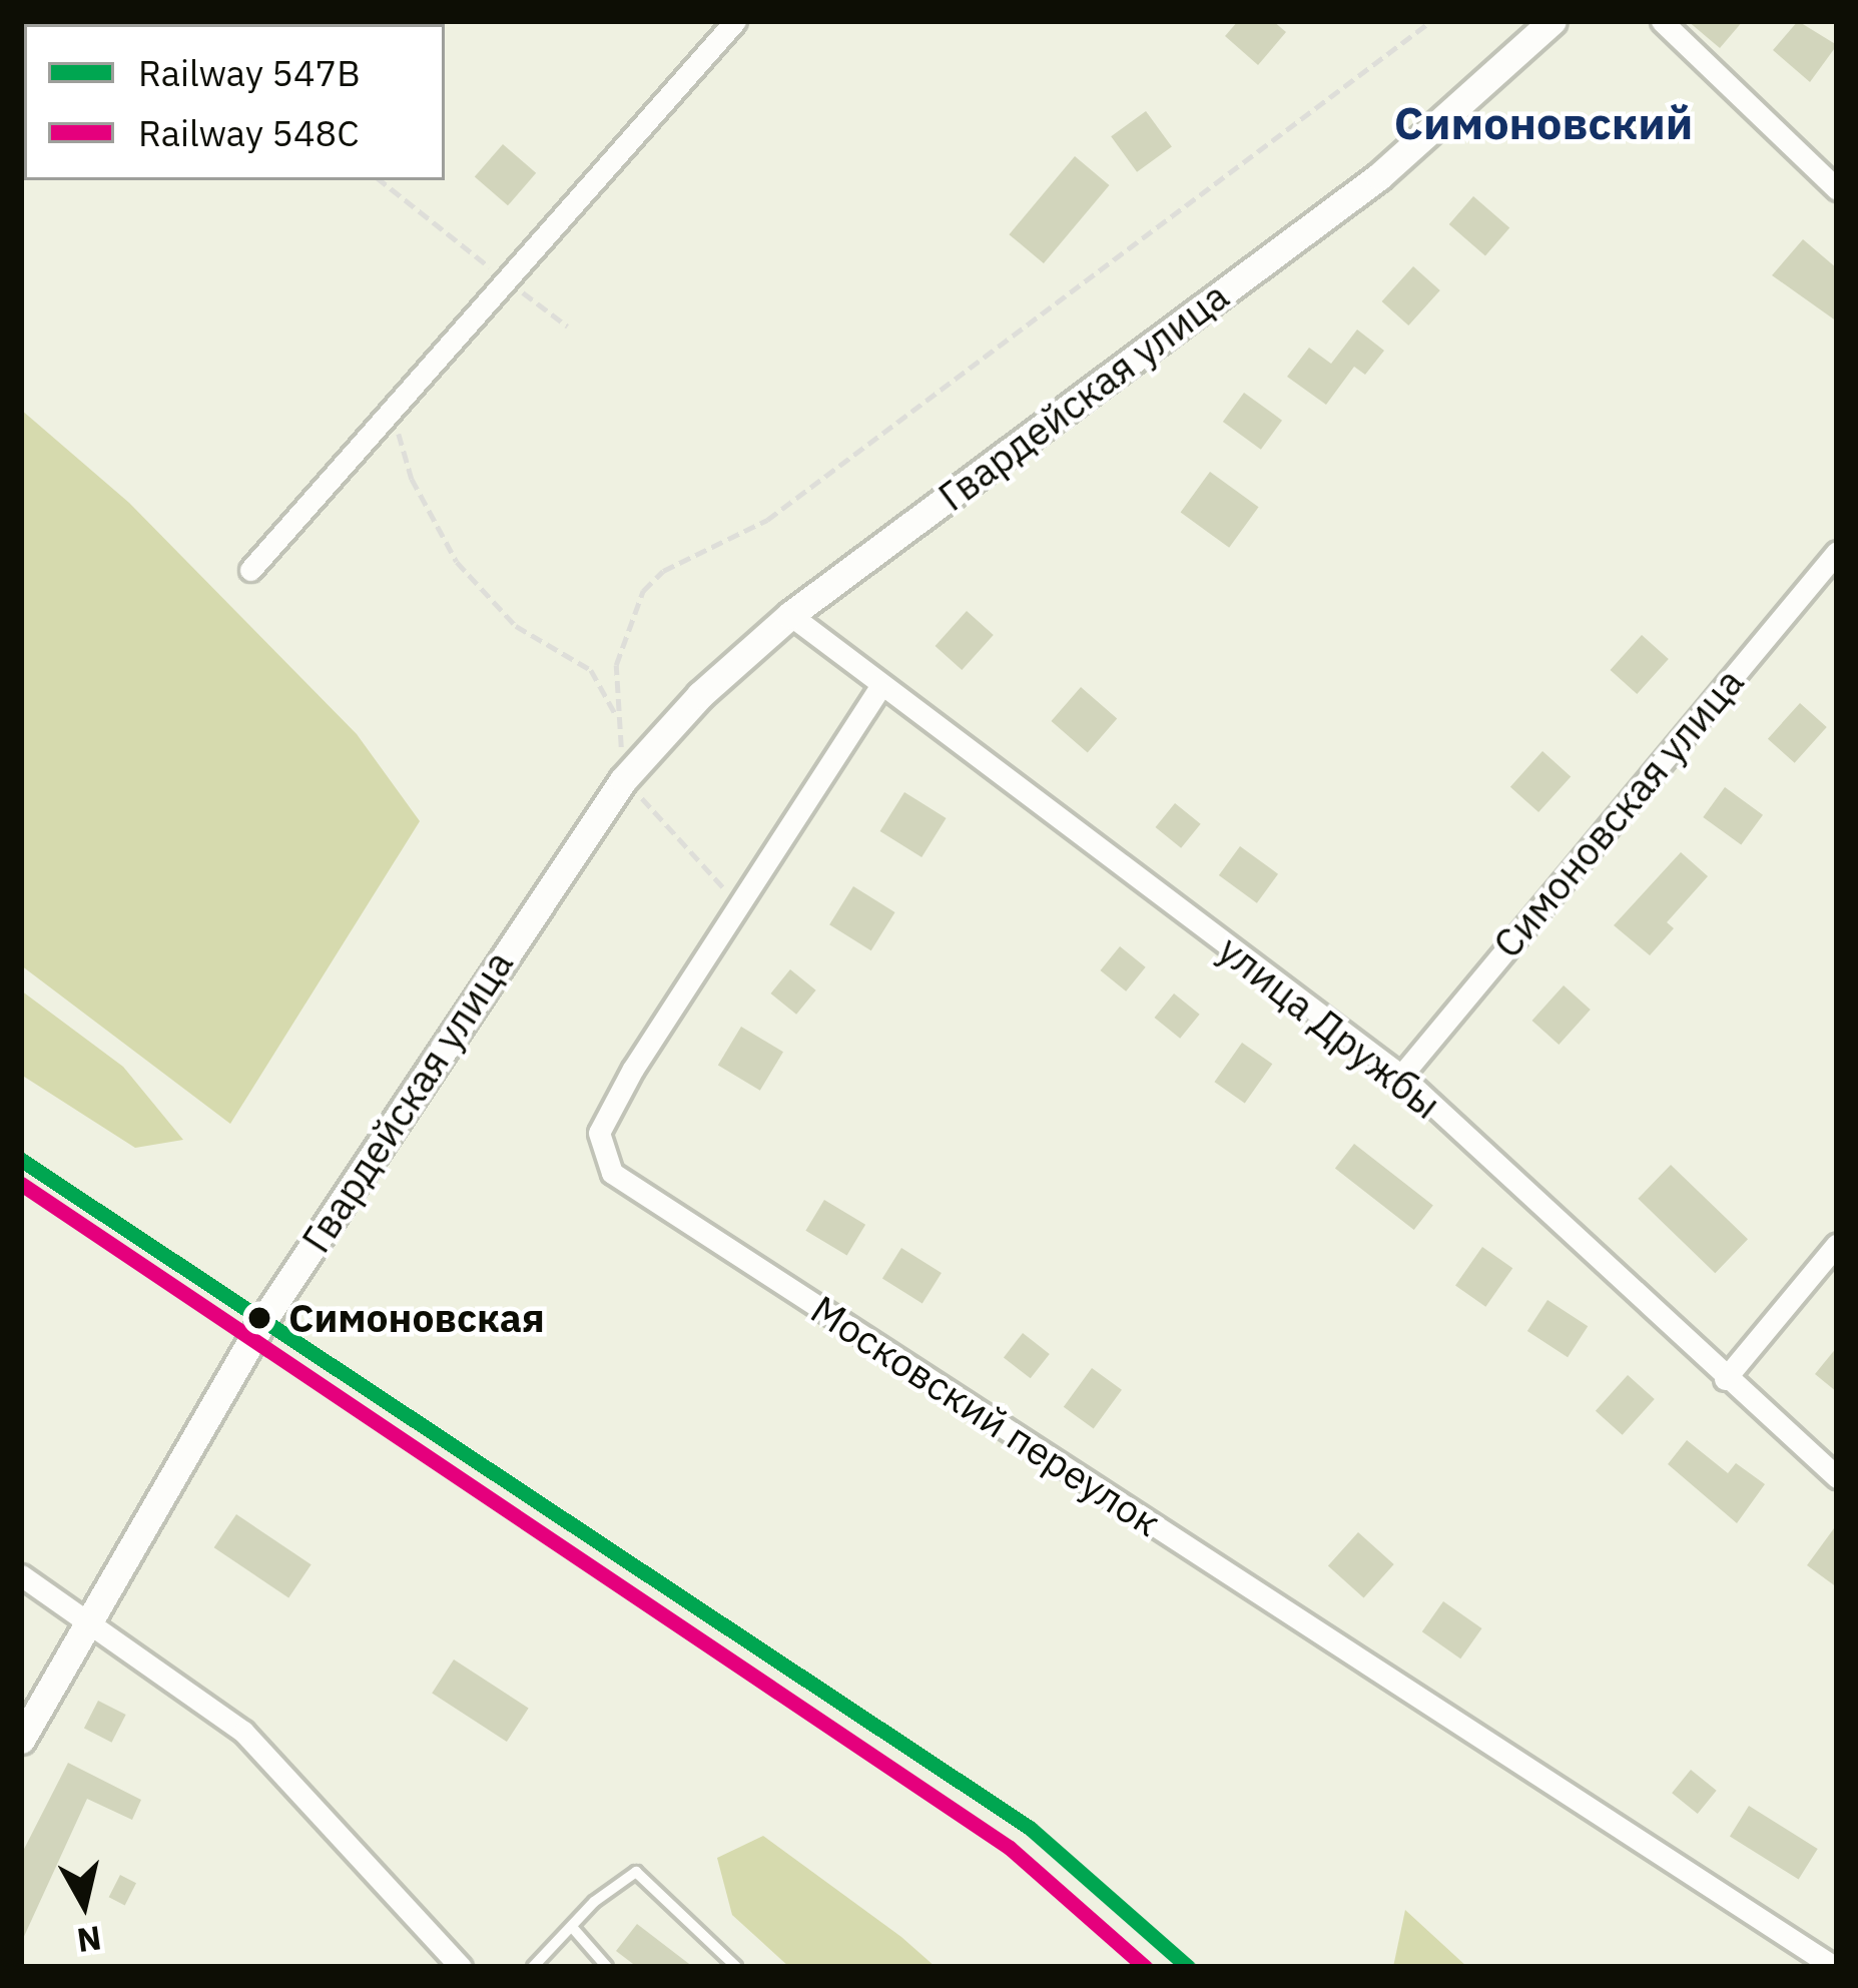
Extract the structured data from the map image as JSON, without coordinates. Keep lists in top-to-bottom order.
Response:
{
  "streets": {
    "street": [
      "Гвардейская улица",
      "Симоновская улица",
      "улица Дружбы",
      "Московский переулок"
    ]
  },
  "crossings": [
    ["Гвардейская улица", "улица Дружбы"],
    ["Симоновская улица", "улица Дружбы"],
    ["улица Дружбы", "Московский переулок"]
  ],
  "districts": ["Симоновский"],
  "places": ["Симоновская"],
  "lines": ["rail line 547В", "rail line 548С"],
  "legend": ["Railway 547В", "Railway 548С"],
  "north": "bottom"
}
